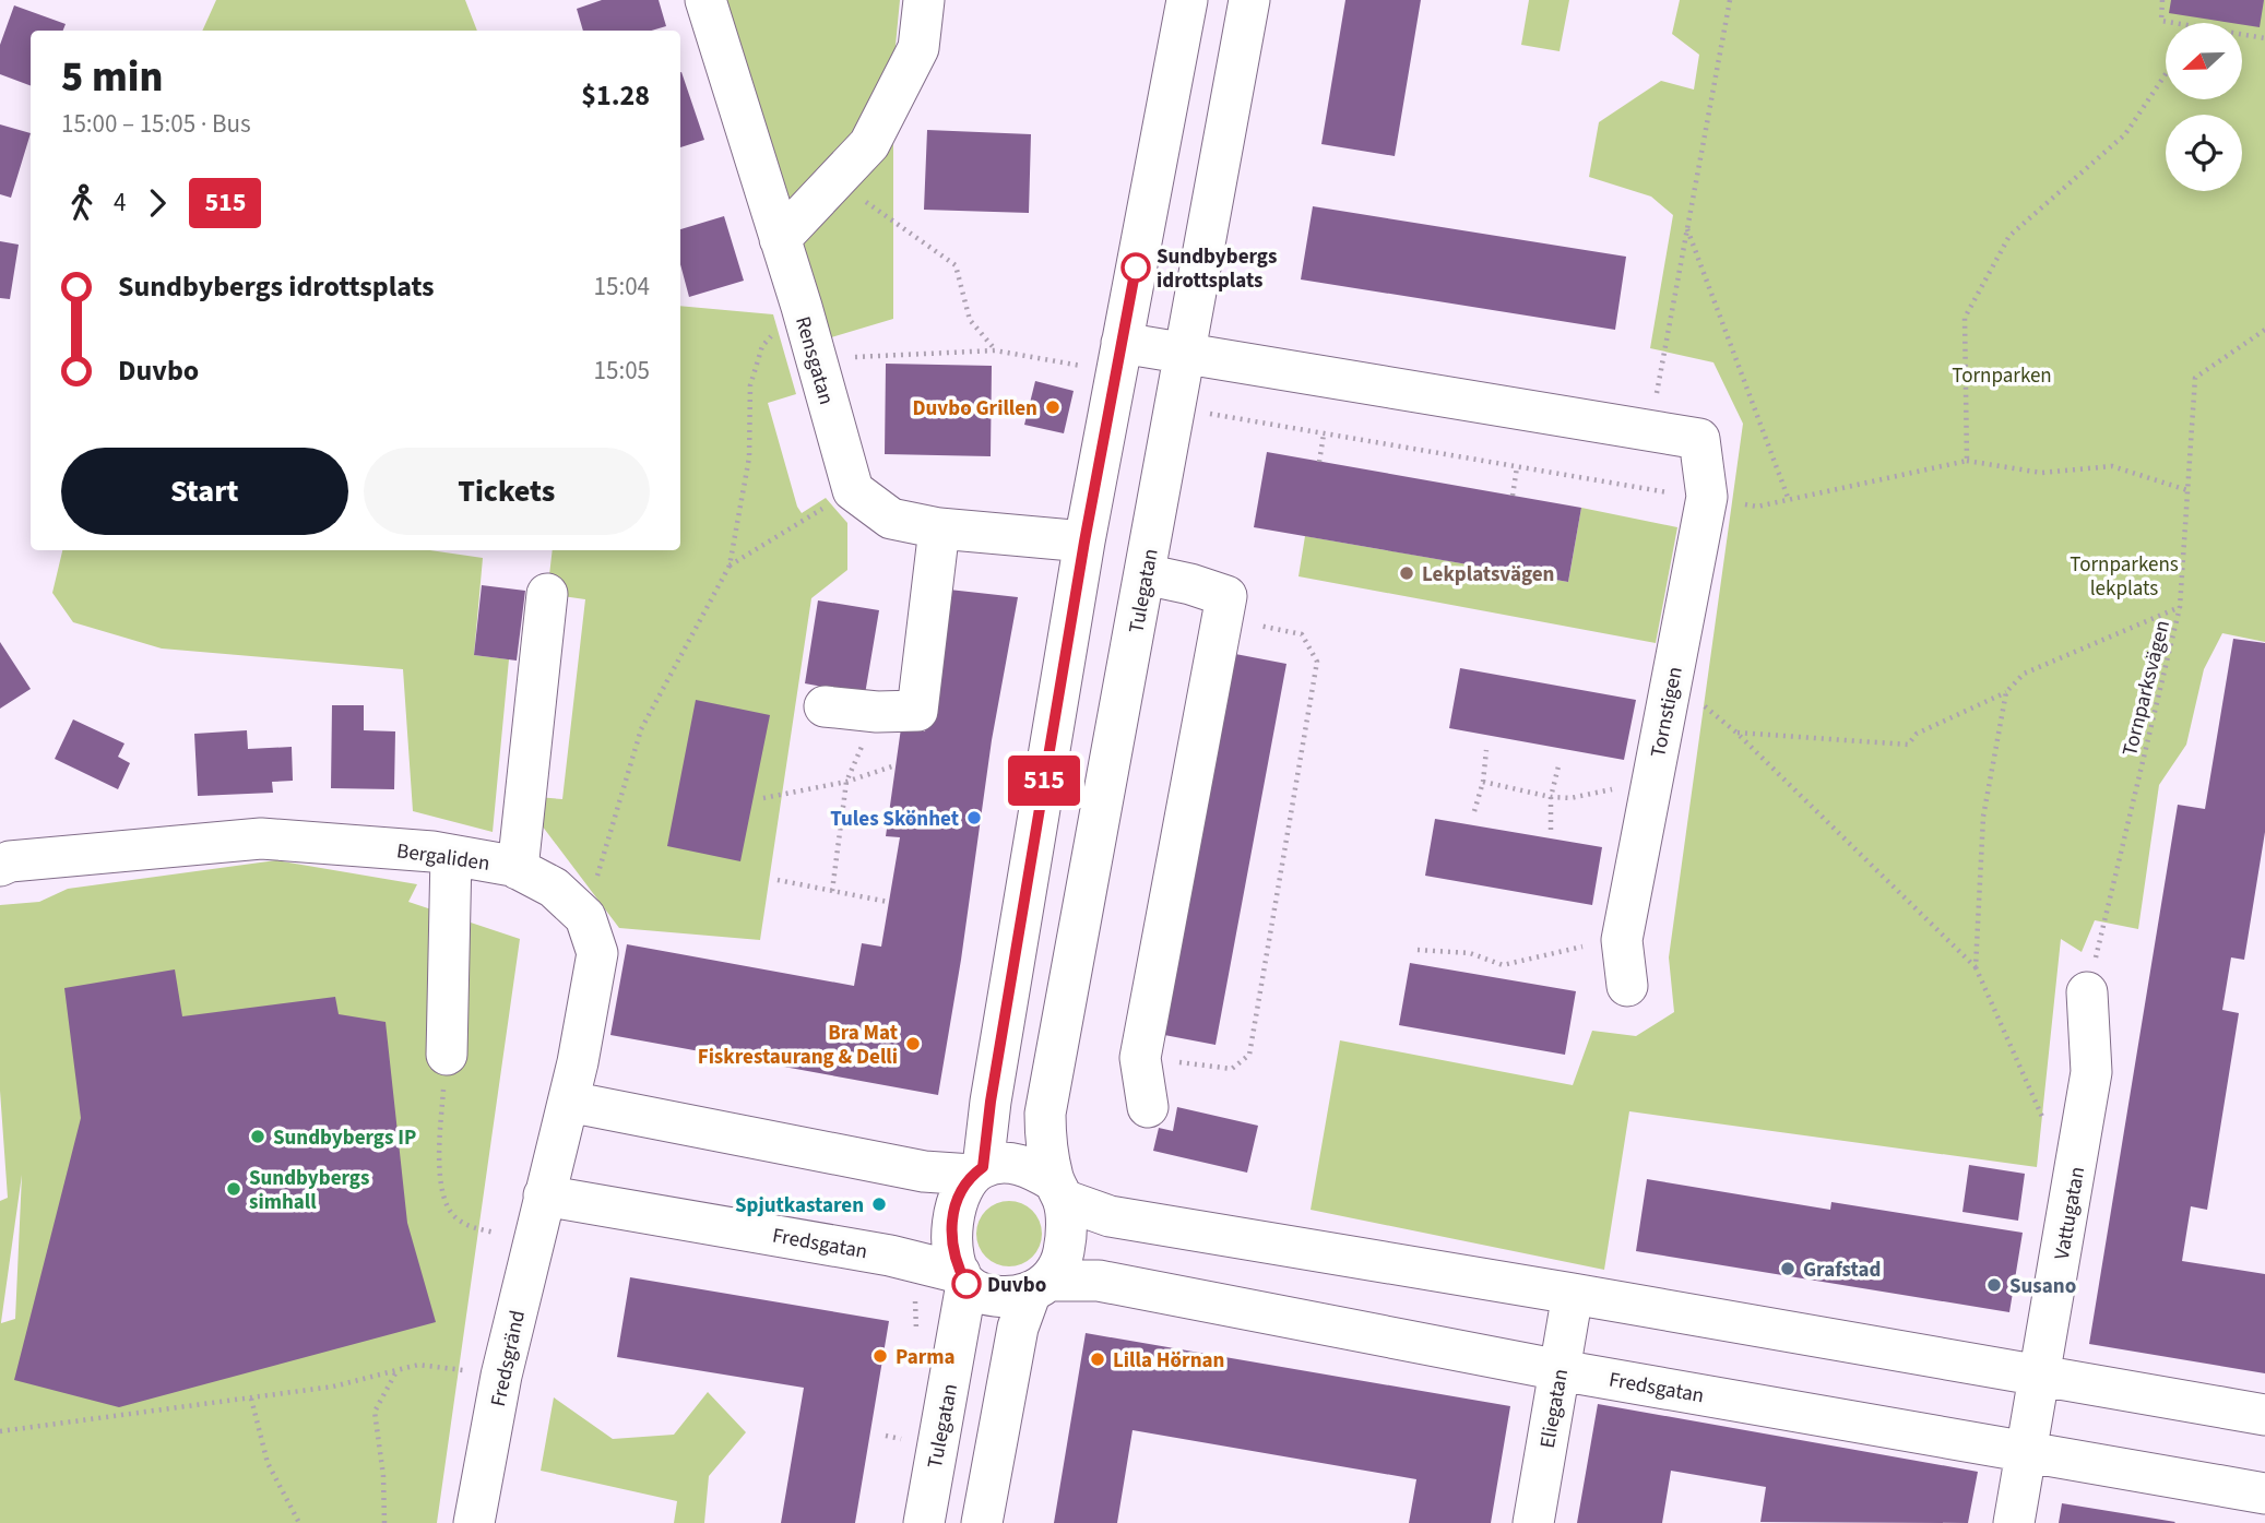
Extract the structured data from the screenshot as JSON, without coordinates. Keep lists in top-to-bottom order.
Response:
{
  "streets": {
    "street": [
      "Rensgatan",
      "Tulegatan",
      "Tornstigen",
      "Bergaliden",
      "Vattugatan",
      "Fredsgatan",
      "Fredsgränd",
      "Eliegatan"
    ],
    "path": ["Tornparksvägen"]
  },
  "crossings": [
    ["Tulegatan", "Fredsgatan"],
    ["Tornparksvägen", "Vattugatan"],
    ["Bergaliden", "Fredsgatan"],
    ["Bergaliden", "Fredsgränd"],
    ["Vattugatan", "Fredsgatan"],
    ["Fredsgatan", "Fredsgränd"],
    ["Fredsgatan", "Eliegatan"]
  ],
  "parks": ["Tornparken", "Tornparkens lekplats"],
  "places": [
    "Sundbybergs idrottsplats",
    "Duvbo Grillen",
    "Lekplatsvägen",
    "Tules Skönhet",
    "Bra Mat Fiskrestaurang & Delli",
    "Sundbybergs IP",
    "Sundbybergs simhall",
    "Spjutkastaren",
    "Grafstad",
    "Duvbo",
    "Susano",
    "Parma",
    "Lilla Hörnan"
  ],
  "lines": ["bus line 515"],
  "north": "left",
  "page": {
    "on_map": "515",
    "heading": ["5 min", "15:00 – 15:05 · Bus", "$1.28"],
    "legs": ["4", "515"],
    "list": [
      {
        "name": "Sundbybergs idrottsplats",
        "value": "15:04"
      },
      {
        "name": "Duvbo",
        "value": "15:05"
      }
    ],
    "buttons": ["Start", "Tickets"]
  }
}
